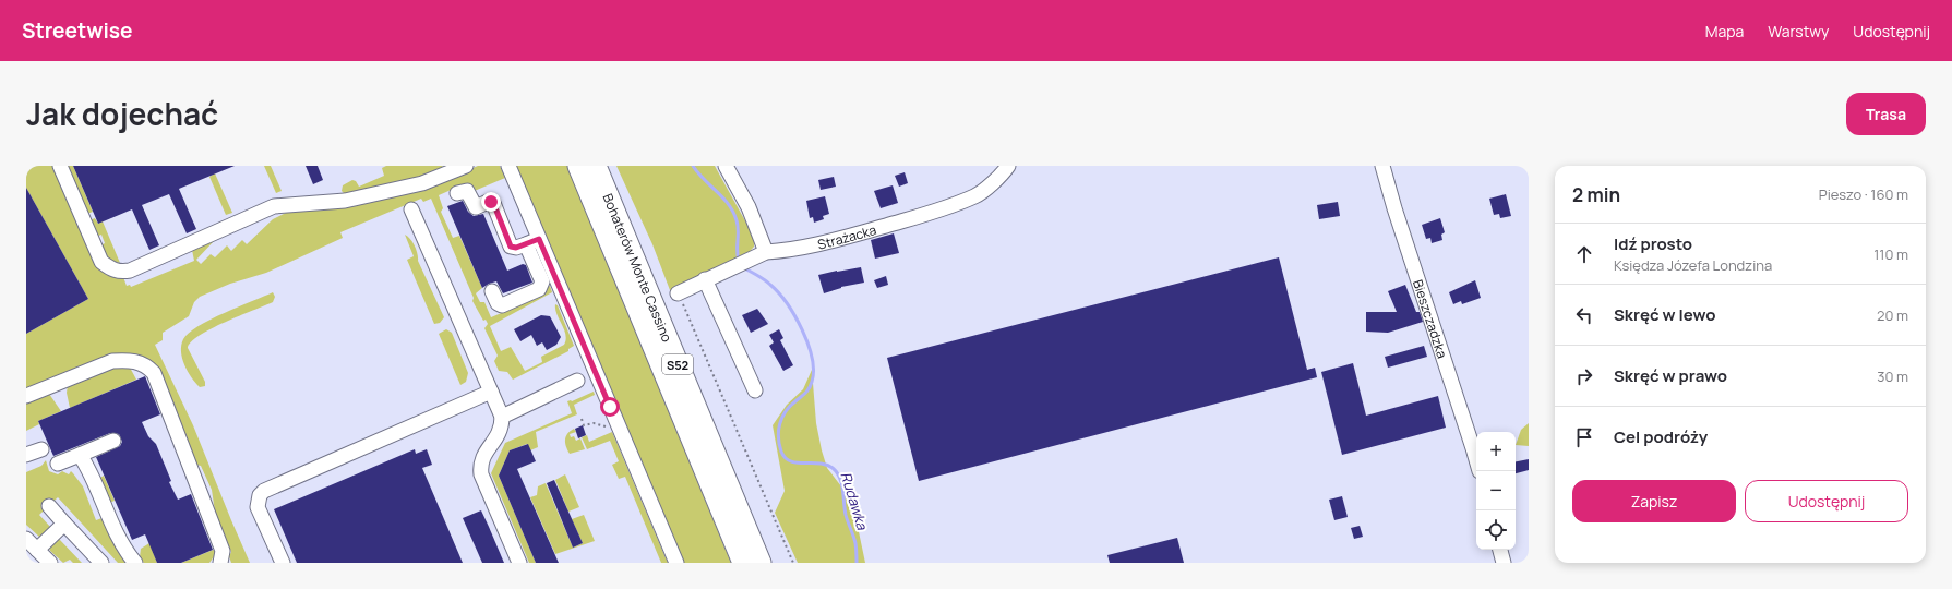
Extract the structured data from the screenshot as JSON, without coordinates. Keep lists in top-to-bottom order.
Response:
{
  "streets": {
    "highway": ["Bohaterów Monte Cassino", "S52"],
    "street": ["Strażacka", "Bieszczadzka"]
  },
  "water": ["Rudawka"],
  "page": {
    "header": "Streetwise",
    "nav": ["Mapa", "Warstwy", "Udostępnij"],
    "title": "Jak dojechać",
    "buttons": [
      "Trasa",
      ["Zapisz", "Udostępnij"]
    ],
    "heading": ["2 min", "Pieszo · 160 m"],
    "list": [
      ["Idź prosto", "Księdza Józefa Londzina", "110 m"],
      ["Skręć w lewo", "20 m"],
      ["Skręć w prawo", "30 m"],
      "Cel podróży"
    ],
    "map_buttons": ["+", "−"]
  }
}
